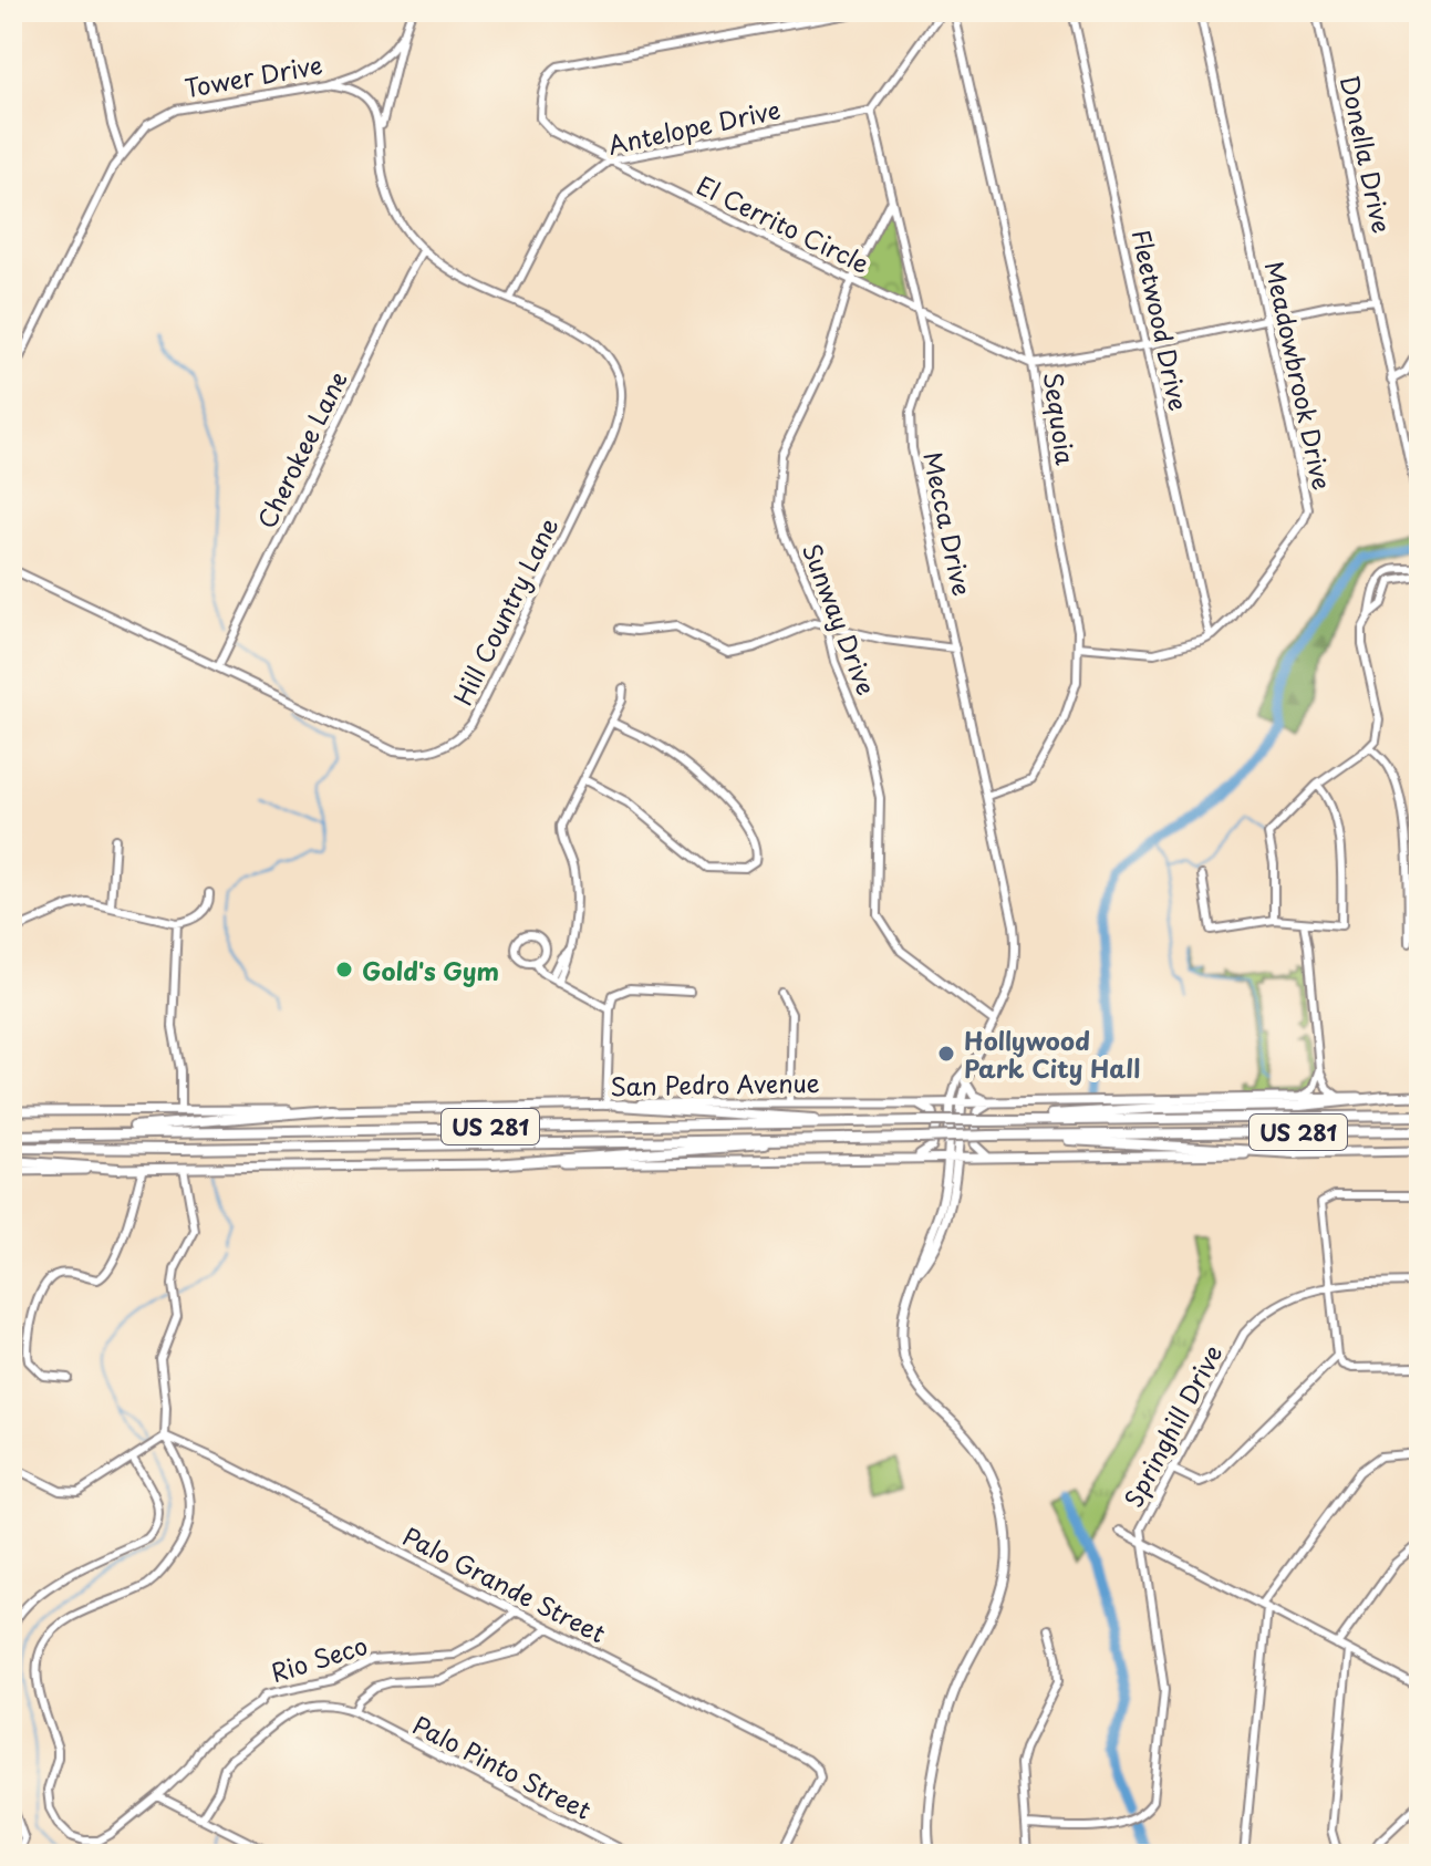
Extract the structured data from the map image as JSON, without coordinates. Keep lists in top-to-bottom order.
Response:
{
  "streets": {
    "highway": ["US 281"],
    "main road": ["Mecca Drive", "San Pedro Avenue"],
    "street": [
      "Tower Drive",
      "Antelope Drive",
      "Donella Drive",
      "El Cerrito Circle",
      "Fleetwood Drive",
      "Meadowbrook Drive",
      "Sequoia",
      "Cherokee Lane",
      "Hill Country Lane",
      "Sunway Drive",
      "Springhill Drive",
      "Palo Grande Street",
      "Rio Seco",
      "Palo Pinto Street"
    ]
  },
  "crossings": [
    ["Tower Drive", "Hill Country Lane"],
    ["Antelope Drive", "El Cerrito Circle"],
    ["Antelope Drive", "Mecca Drive"],
    ["Antelope Drive", "Hill Country Lane"],
    ["El Cerrito Circle", "Sequoia"],
    ["El Cerrito Circle", "Mecca Drive"],
    ["El Cerrito Circle", "Sunway Drive"],
    ["Fleetwood Drive", "Meadowbrook Drive"],
    ["Meadowbrook Drive", "Sequoia"],
    ["Sequoia", "Mecca Drive"],
    ["Cherokee Lane", "Hill Country Lane"],
    ["Mecca Drive", "Sunway Drive"],
    ["Mecca Drive", "San Pedro Avenue"],
    ["Palo Grande Street", "Rio Seco"],
    ["Rio Seco", "Palo Pinto Street"]
  ],
  "places": ["Gold's Gym", "Hollywood Park City Hall"]
}
